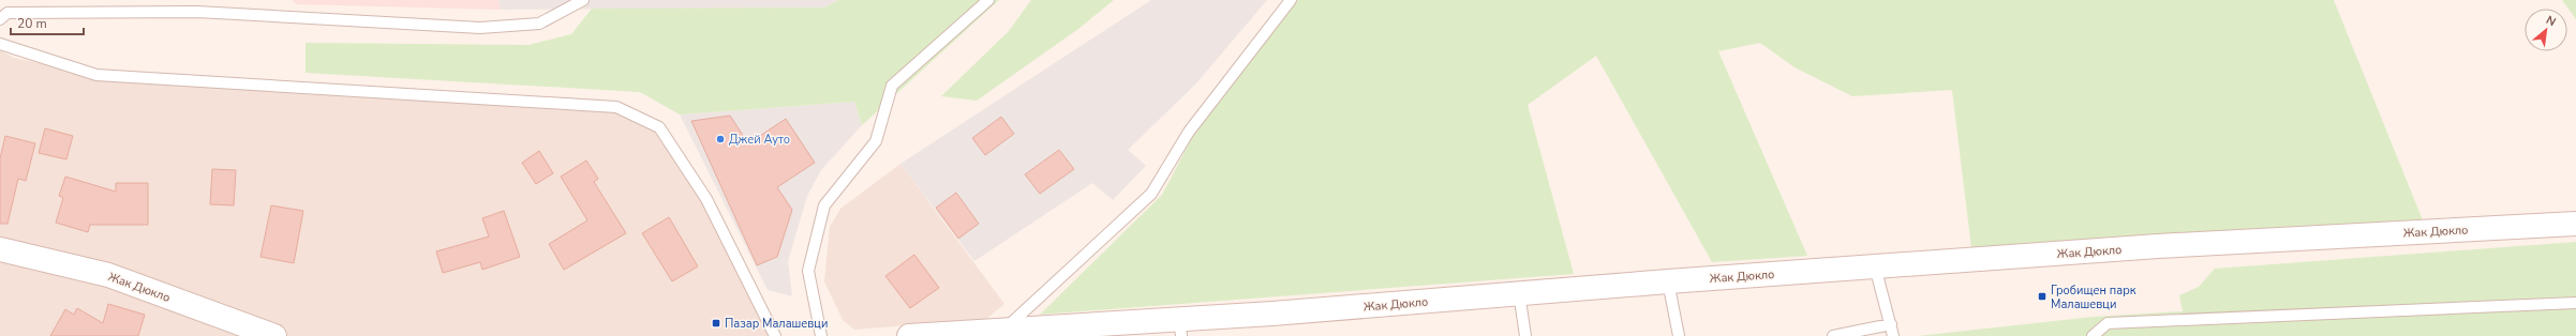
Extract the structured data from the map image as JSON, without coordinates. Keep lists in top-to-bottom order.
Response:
{
  "streets": {
    "street": ["Жак Дюкло"]
  },
  "places": {
    "other": ["Джей Ауто"],
    "transit": ["Гробищен парк Малашевци", "Пазар Малашевци"]
  },
  "scale_bar": "20 m",
  "north": "top right"
}
